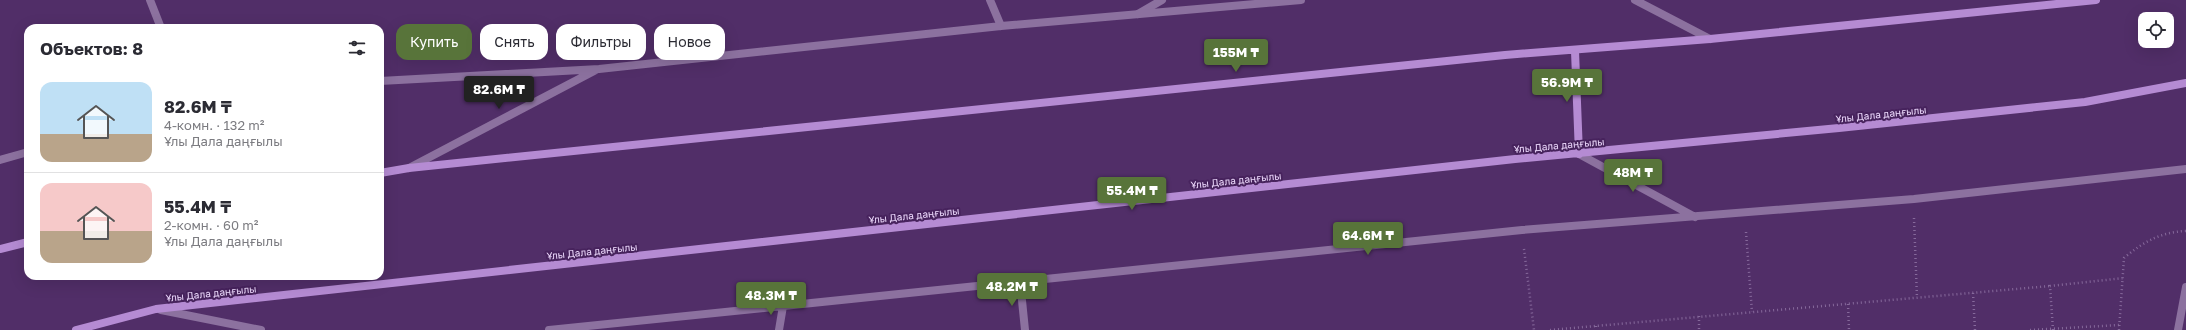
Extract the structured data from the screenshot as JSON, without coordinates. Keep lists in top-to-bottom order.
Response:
{
  "streets": {
    "main road": ["Ұлы Дала даңғылы"]
  },
  "page": {
    "chip": [
      "Купить",
      "Снять",
      "Фильтры",
      "Новое"
    ],
    "heading": "Объектов: 8",
    "price": [
      "155M ₸",
      "56.9M ₸",
      "82.6M ₸",
      "48M ₸",
      "55.4M ₸",
      "64.6M ₸",
      "48.2M ₸",
      "48.3M ₸"
    ],
    "list": [
      {
        "name": "82.6M ₸",
        "note": "4-комн. · 132 m² · Ұлы Дала даңғылы"
      },
      {
        "name": "55.4M ₸",
        "note": "2-комн. · 60 m² · Ұлы Дала даңғылы"
      }
    ]
  }
}
